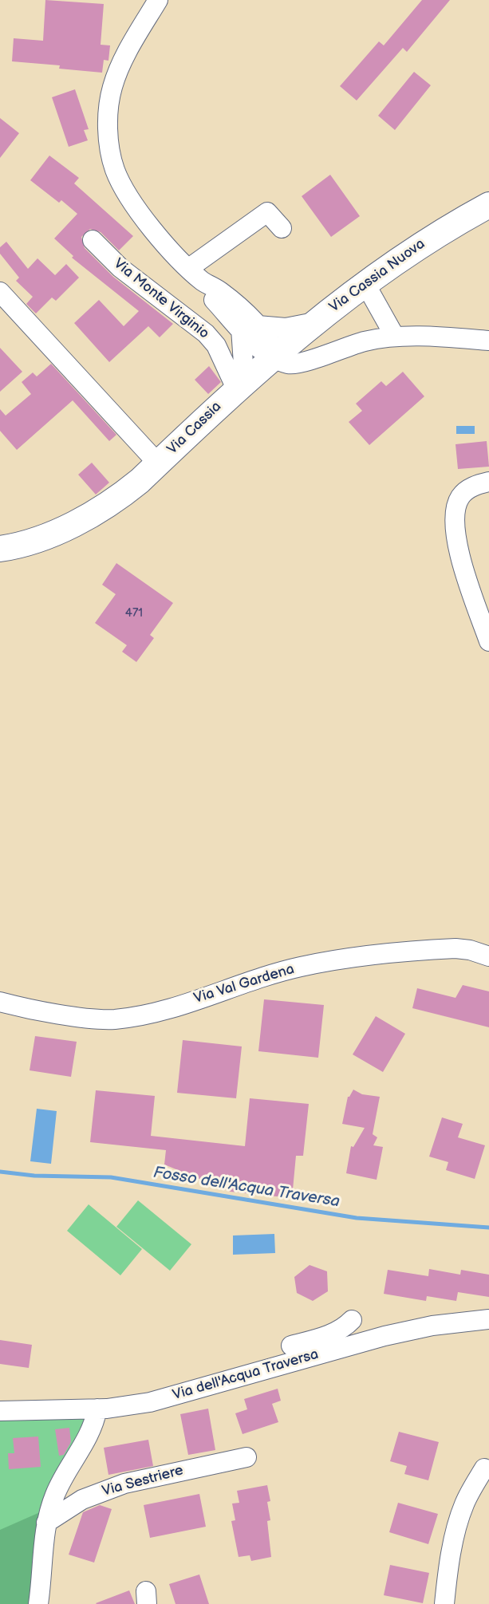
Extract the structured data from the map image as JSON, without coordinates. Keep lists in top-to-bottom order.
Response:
{
  "streets": {
    "main road": ["Via Cassia Nuova", "Via Cassia"],
    "street": [
      "Via Monte Virginio",
      "Via Val Gardena",
      "Via dell'Acqua Traversa",
      "Via Sestriere"
    ]
  },
  "crossings": [
    ["Via Cassia Nuova", "Via Cassia"],
    ["Via Monte Virginio", "Via Cassia"]
  ],
  "water": ["Fosso dell'Acqua Traversa"],
  "house_numbers": ["471"]
}
